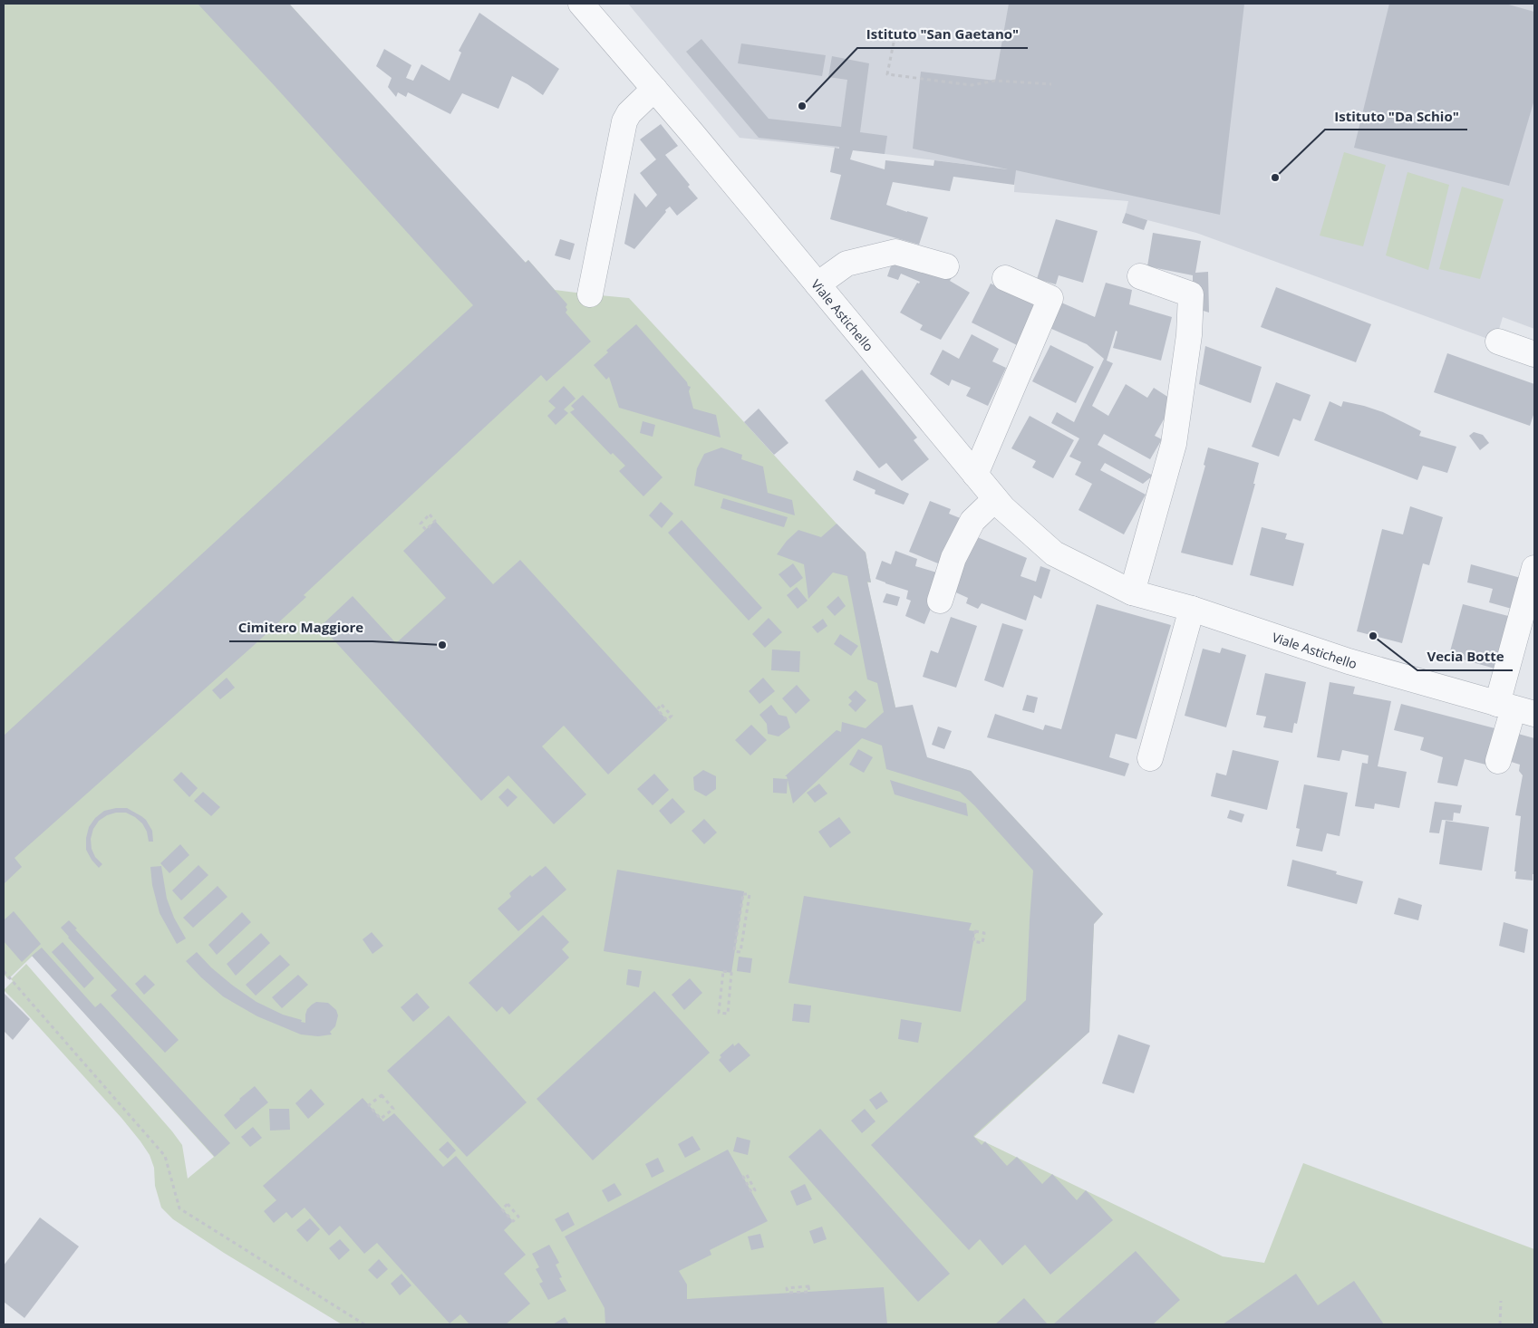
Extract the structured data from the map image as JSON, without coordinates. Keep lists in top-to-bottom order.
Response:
{
  "streets": {
    "street": ["Viale Astichello"]
  },
  "places": [
    "Istituto \"San Gaetano\"",
    "Istituto \"Da Schio\"",
    "Vecia Botte",
    "Cimitero Maggiore"
  ]
}
